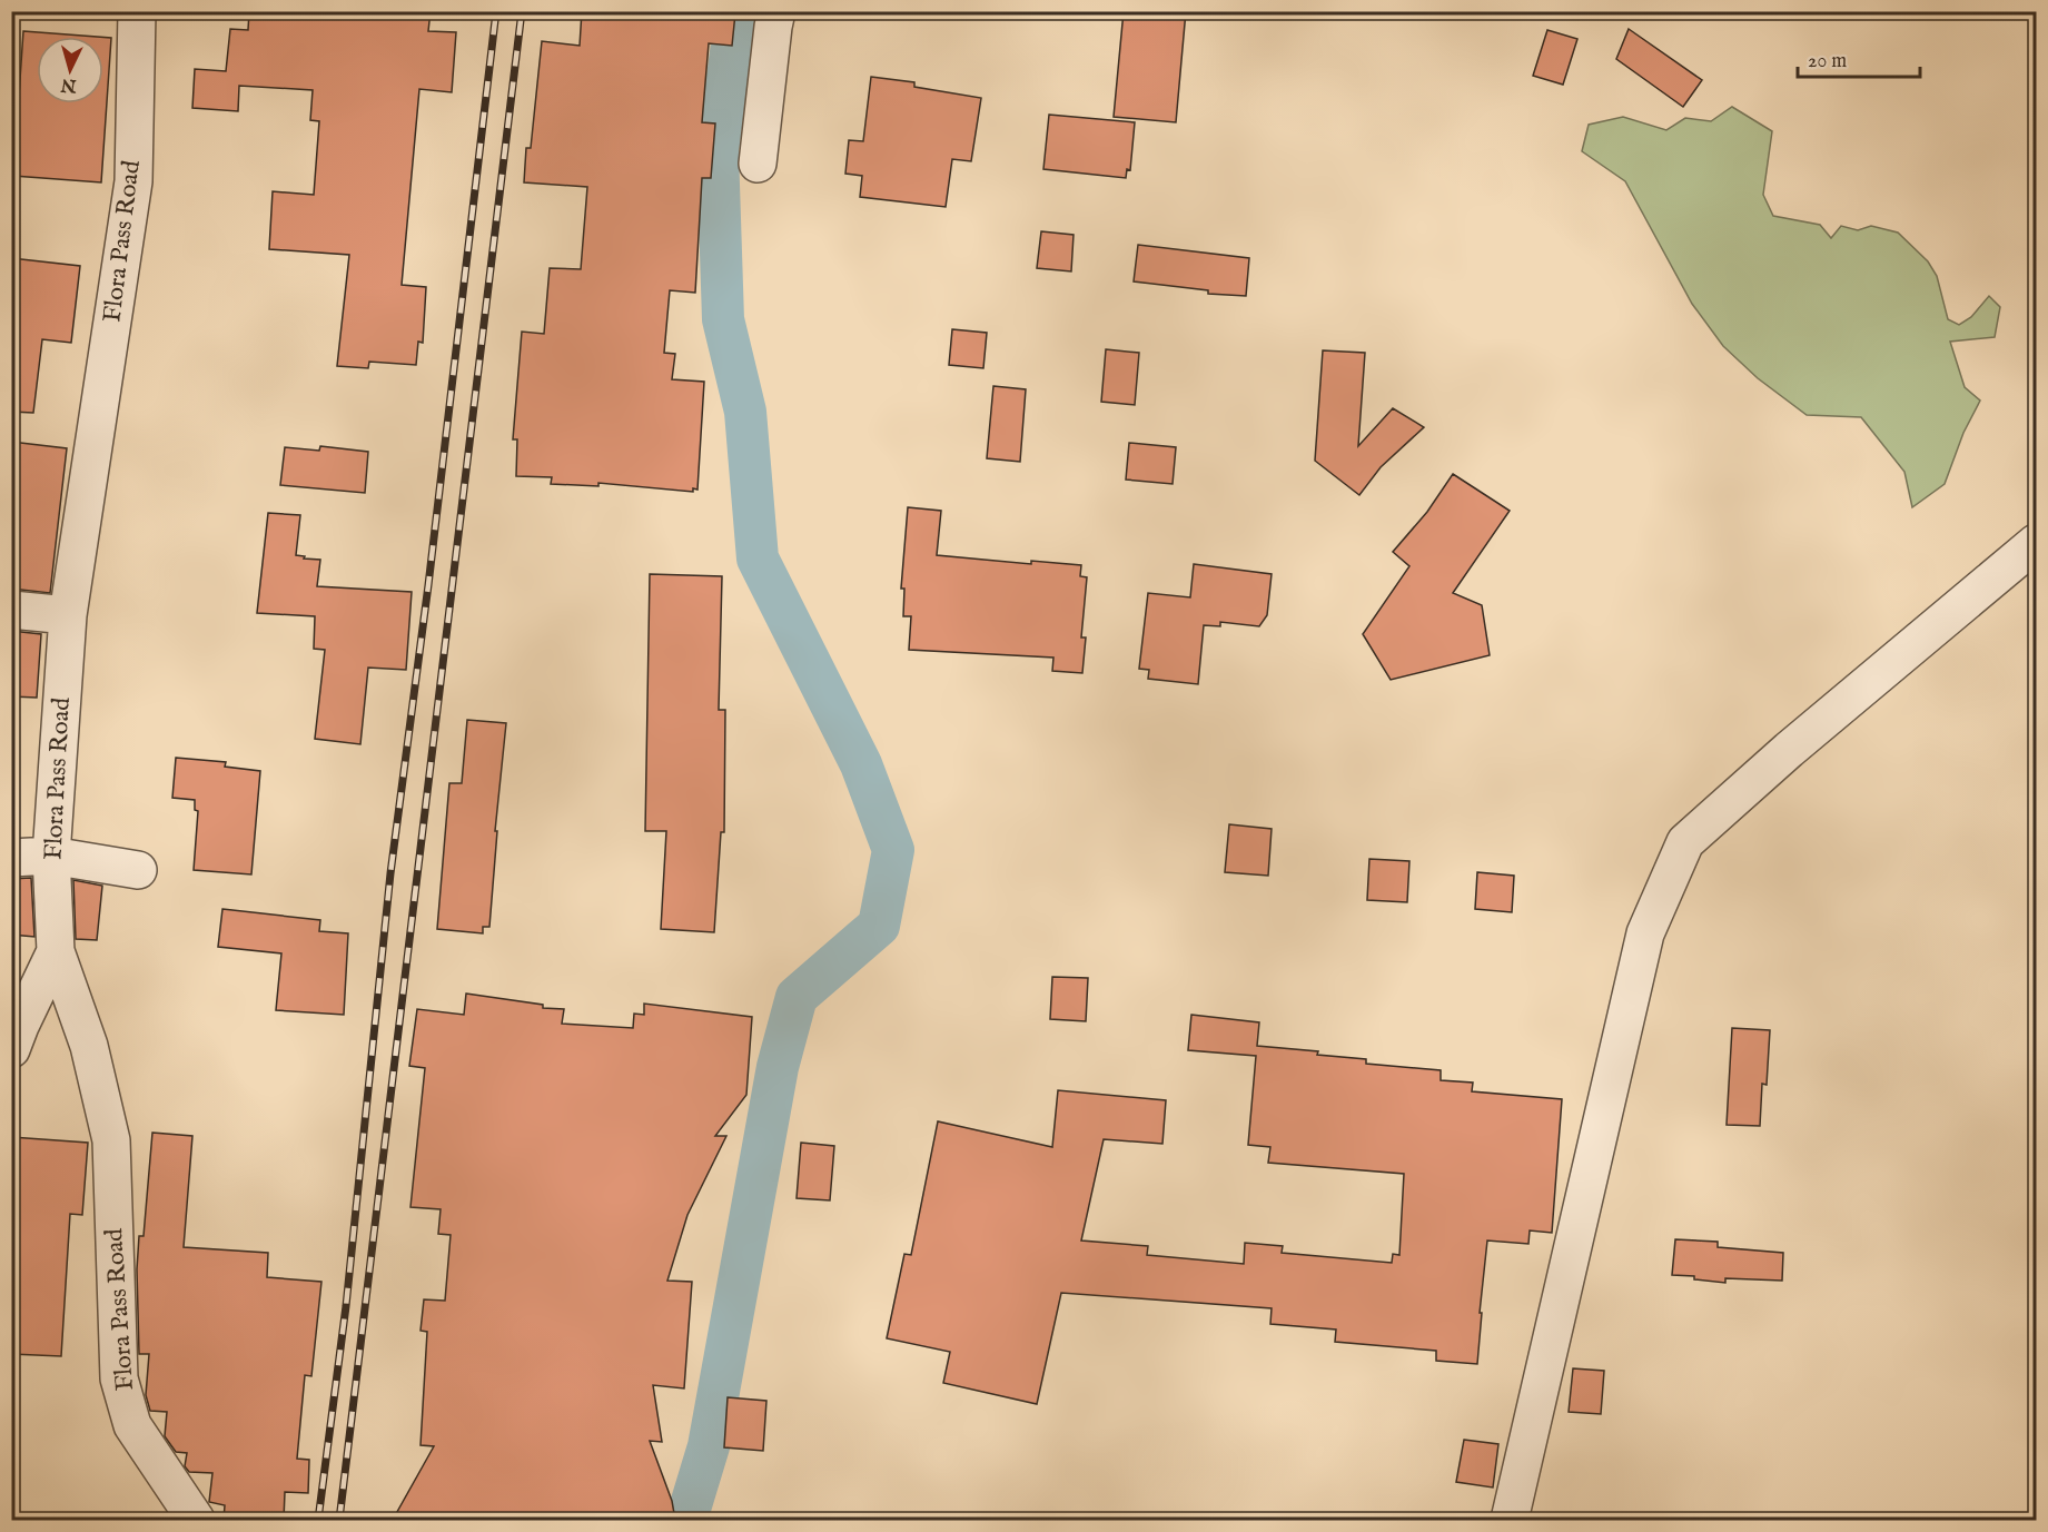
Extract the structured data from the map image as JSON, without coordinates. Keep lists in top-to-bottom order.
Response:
{
  "streets": {
    "street": ["Flora Pass Road"]
  },
  "scale_bar": "20 m",
  "north": "bottom"
}
